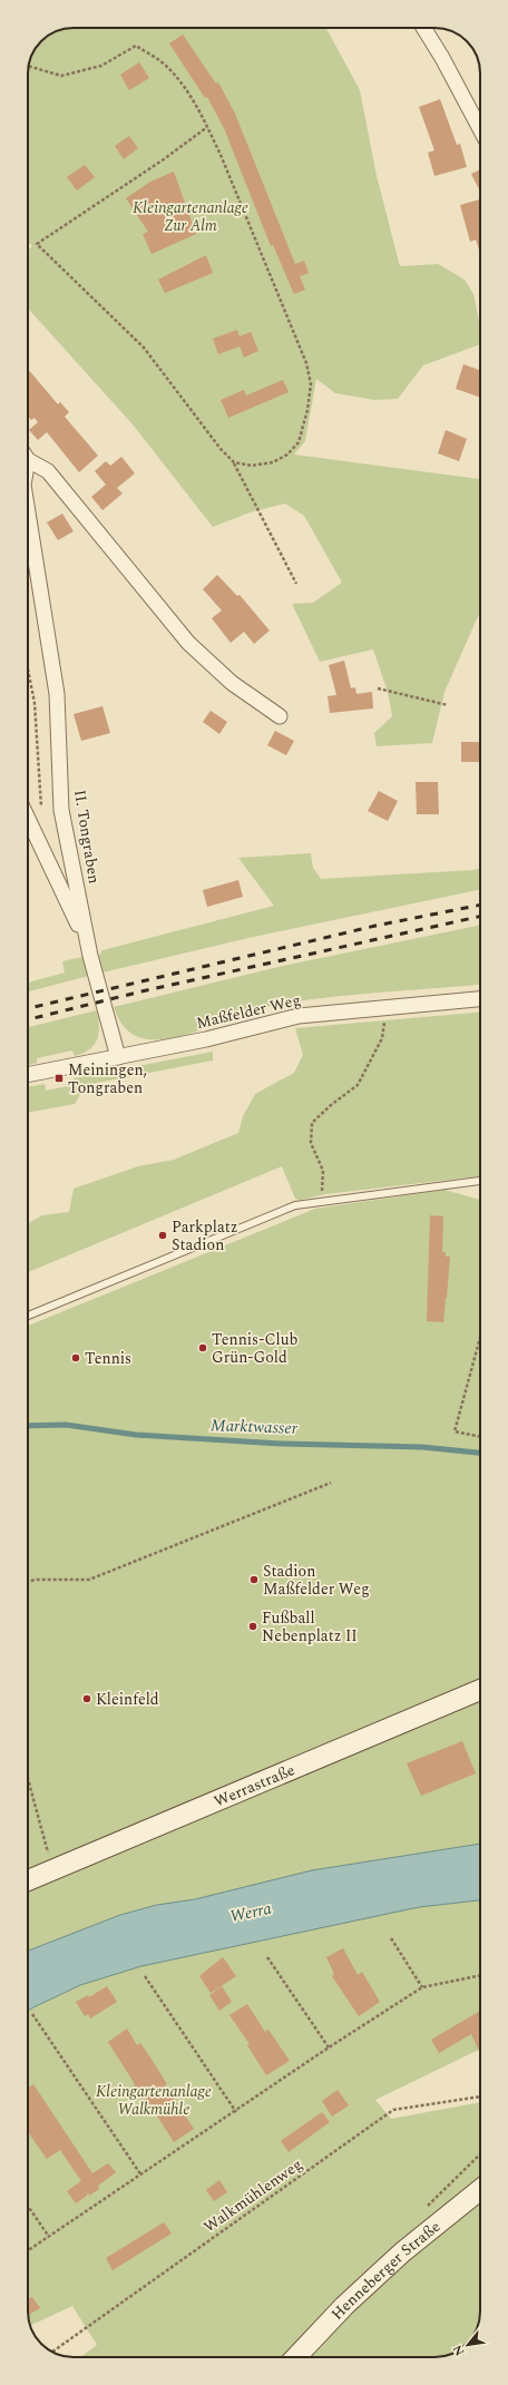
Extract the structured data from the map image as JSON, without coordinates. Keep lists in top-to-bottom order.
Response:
{
  "streets": {
    "street": [
      "II. Tongraben",
      "Maßfelder Weg",
      "Werrastraße",
      "Henneberger Straße"
    ],
    "path": ["Walkmühlenweg"]
  },
  "crossings": [
    ["II. Tongraben", "Maßfelder Weg"]
  ],
  "water": ["Marktwasser", "Werra"],
  "parks": ["Kleingartenanlage Zur Alm", "Kleingartenanlage Walkmühle"],
  "places": {
    "transit": ["Meiningen, Tongraben"],
    "other": [
      "Parkplatz Stadion",
      "Tennis-Club Grün-Gold",
      "Tennis",
      "Stadion Maßfelder Weg",
      "Fußball Nebenplatz II",
      "Kleinfeld"
    ]
  },
  "north": "bottom left"
}
